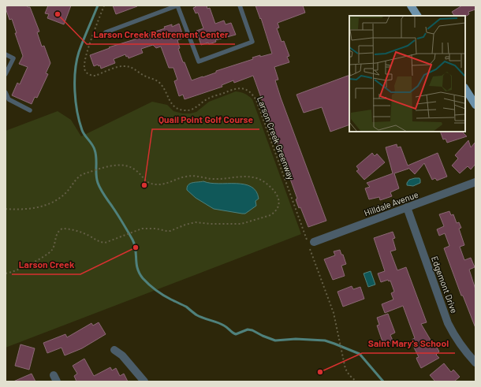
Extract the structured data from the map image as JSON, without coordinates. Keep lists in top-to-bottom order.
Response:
{
  "streets": {
    "street": ["Hilldale Avenue", "Edgemont Drive"],
    "path": ["Larson Creek Greenway"]
  },
  "crossings": [
    ["Hilldale Avenue", "Edgemont Drive"]
  ],
  "places": [
    "Larson Creek Retirement Center",
    "Quail Point Golf Course",
    "Larson Creek",
    "Saint Mary's School"
  ]
}
